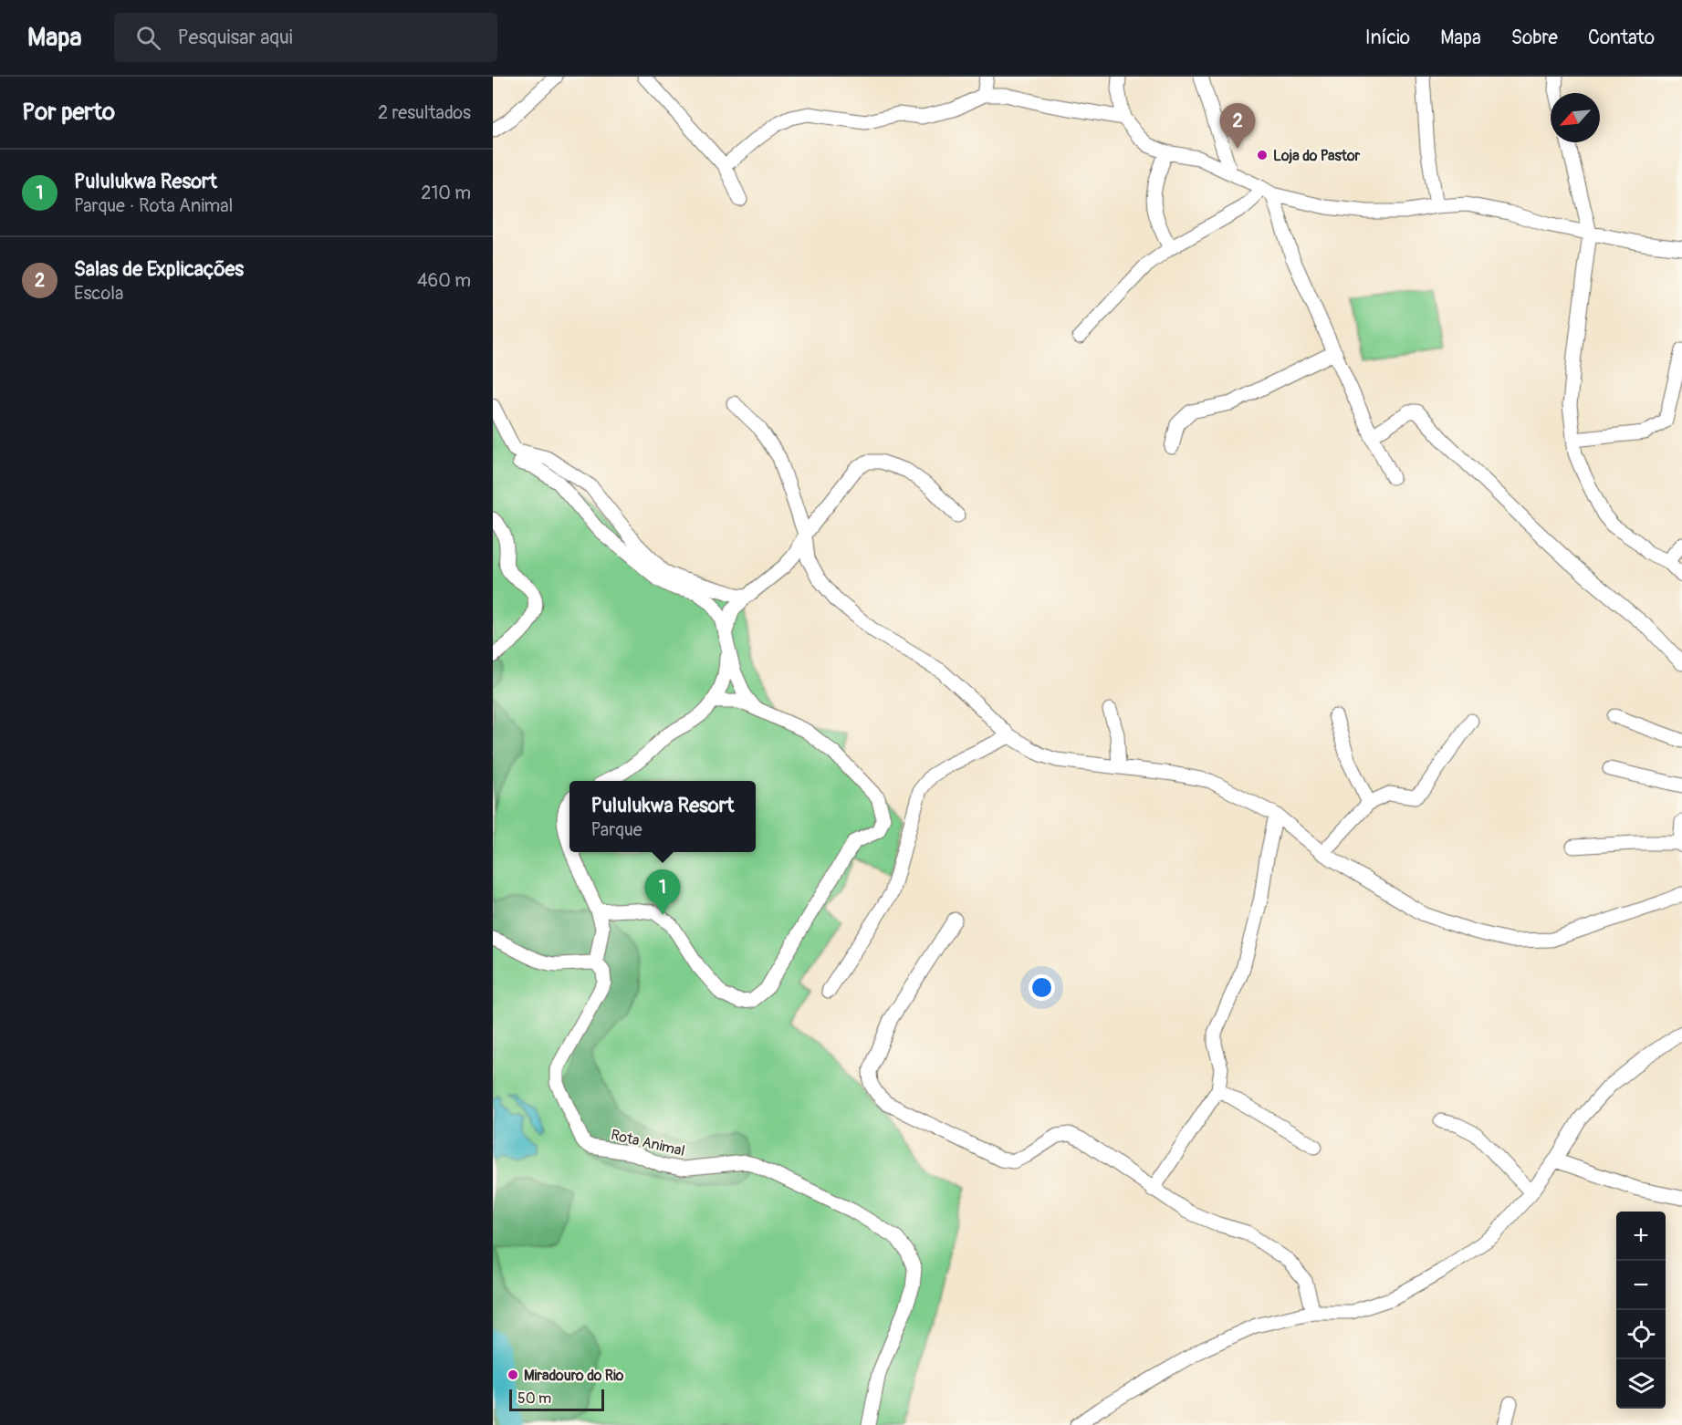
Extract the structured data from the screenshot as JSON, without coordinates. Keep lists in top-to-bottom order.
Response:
{
  "streets": {
    "street": ["Rota Animal"]
  },
  "places": ["Loja do Pastor", "Miradouro do Rio"],
  "scale_bar": "50 m",
  "north": "bottom left",
  "page": {
    "header": "Mapa",
    "search": "Pesquisar aqui",
    "nav": [
      "Início",
      "Mapa",
      "Sobre",
      "Contato"
    ],
    "heading": ["Por perto", "2 resultados"],
    "pins": ["2", "1"],
    "list": [
      {
        "mark": "1",
        "name": "Pululukwa Resort",
        "note": "Parque · Rota Animal",
        "value": "210 m"
      },
      {
        "mark": "2",
        "name": "Salas de Explicações",
        "note": "Escola",
        "value": "460 m"
      }
    ],
    "popup": ["Pululukwa Resort", "Parque"],
    "map_buttons": ["+", "−"],
    "scale": "50 m"
  }
}
